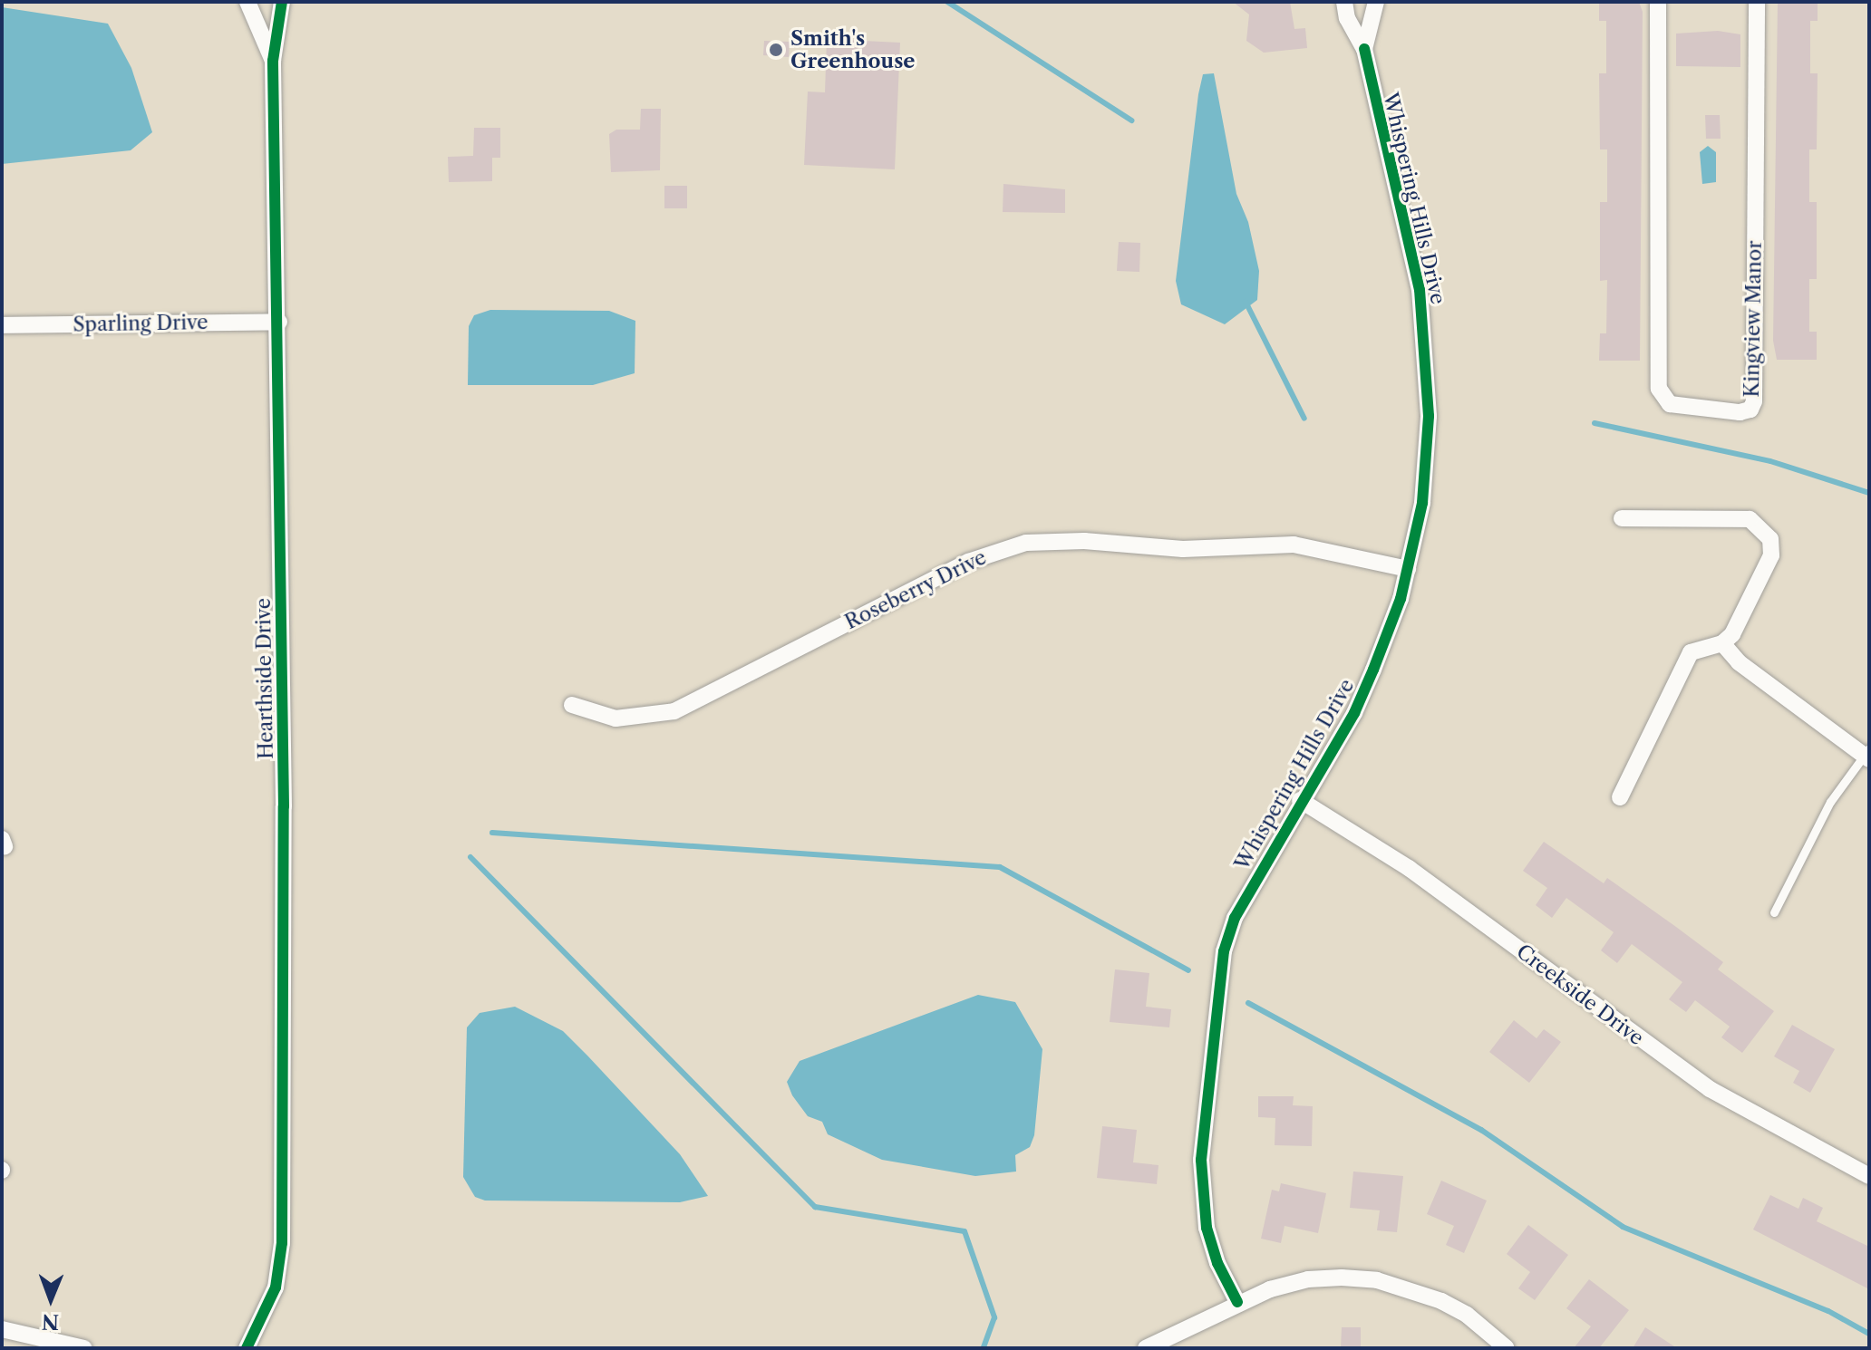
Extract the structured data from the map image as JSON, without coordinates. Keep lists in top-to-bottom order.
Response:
{
  "streets": {
    "street": [
      "Whispering Hills Drive",
      "Kingview Manor",
      "Sparling Drive",
      "Roseberry Drive",
      "Hearthside Drive",
      "Creekside Drive"
    ]
  },
  "crossings": [
    ["Whispering Hills Drive", "Roseberry Drive"],
    ["Whispering Hills Drive", "Creekside Drive"],
    ["Sparling Drive", "Hearthside Drive"]
  ],
  "places": ["Smith's Greenhouse"],
  "north": "bottom"
}
